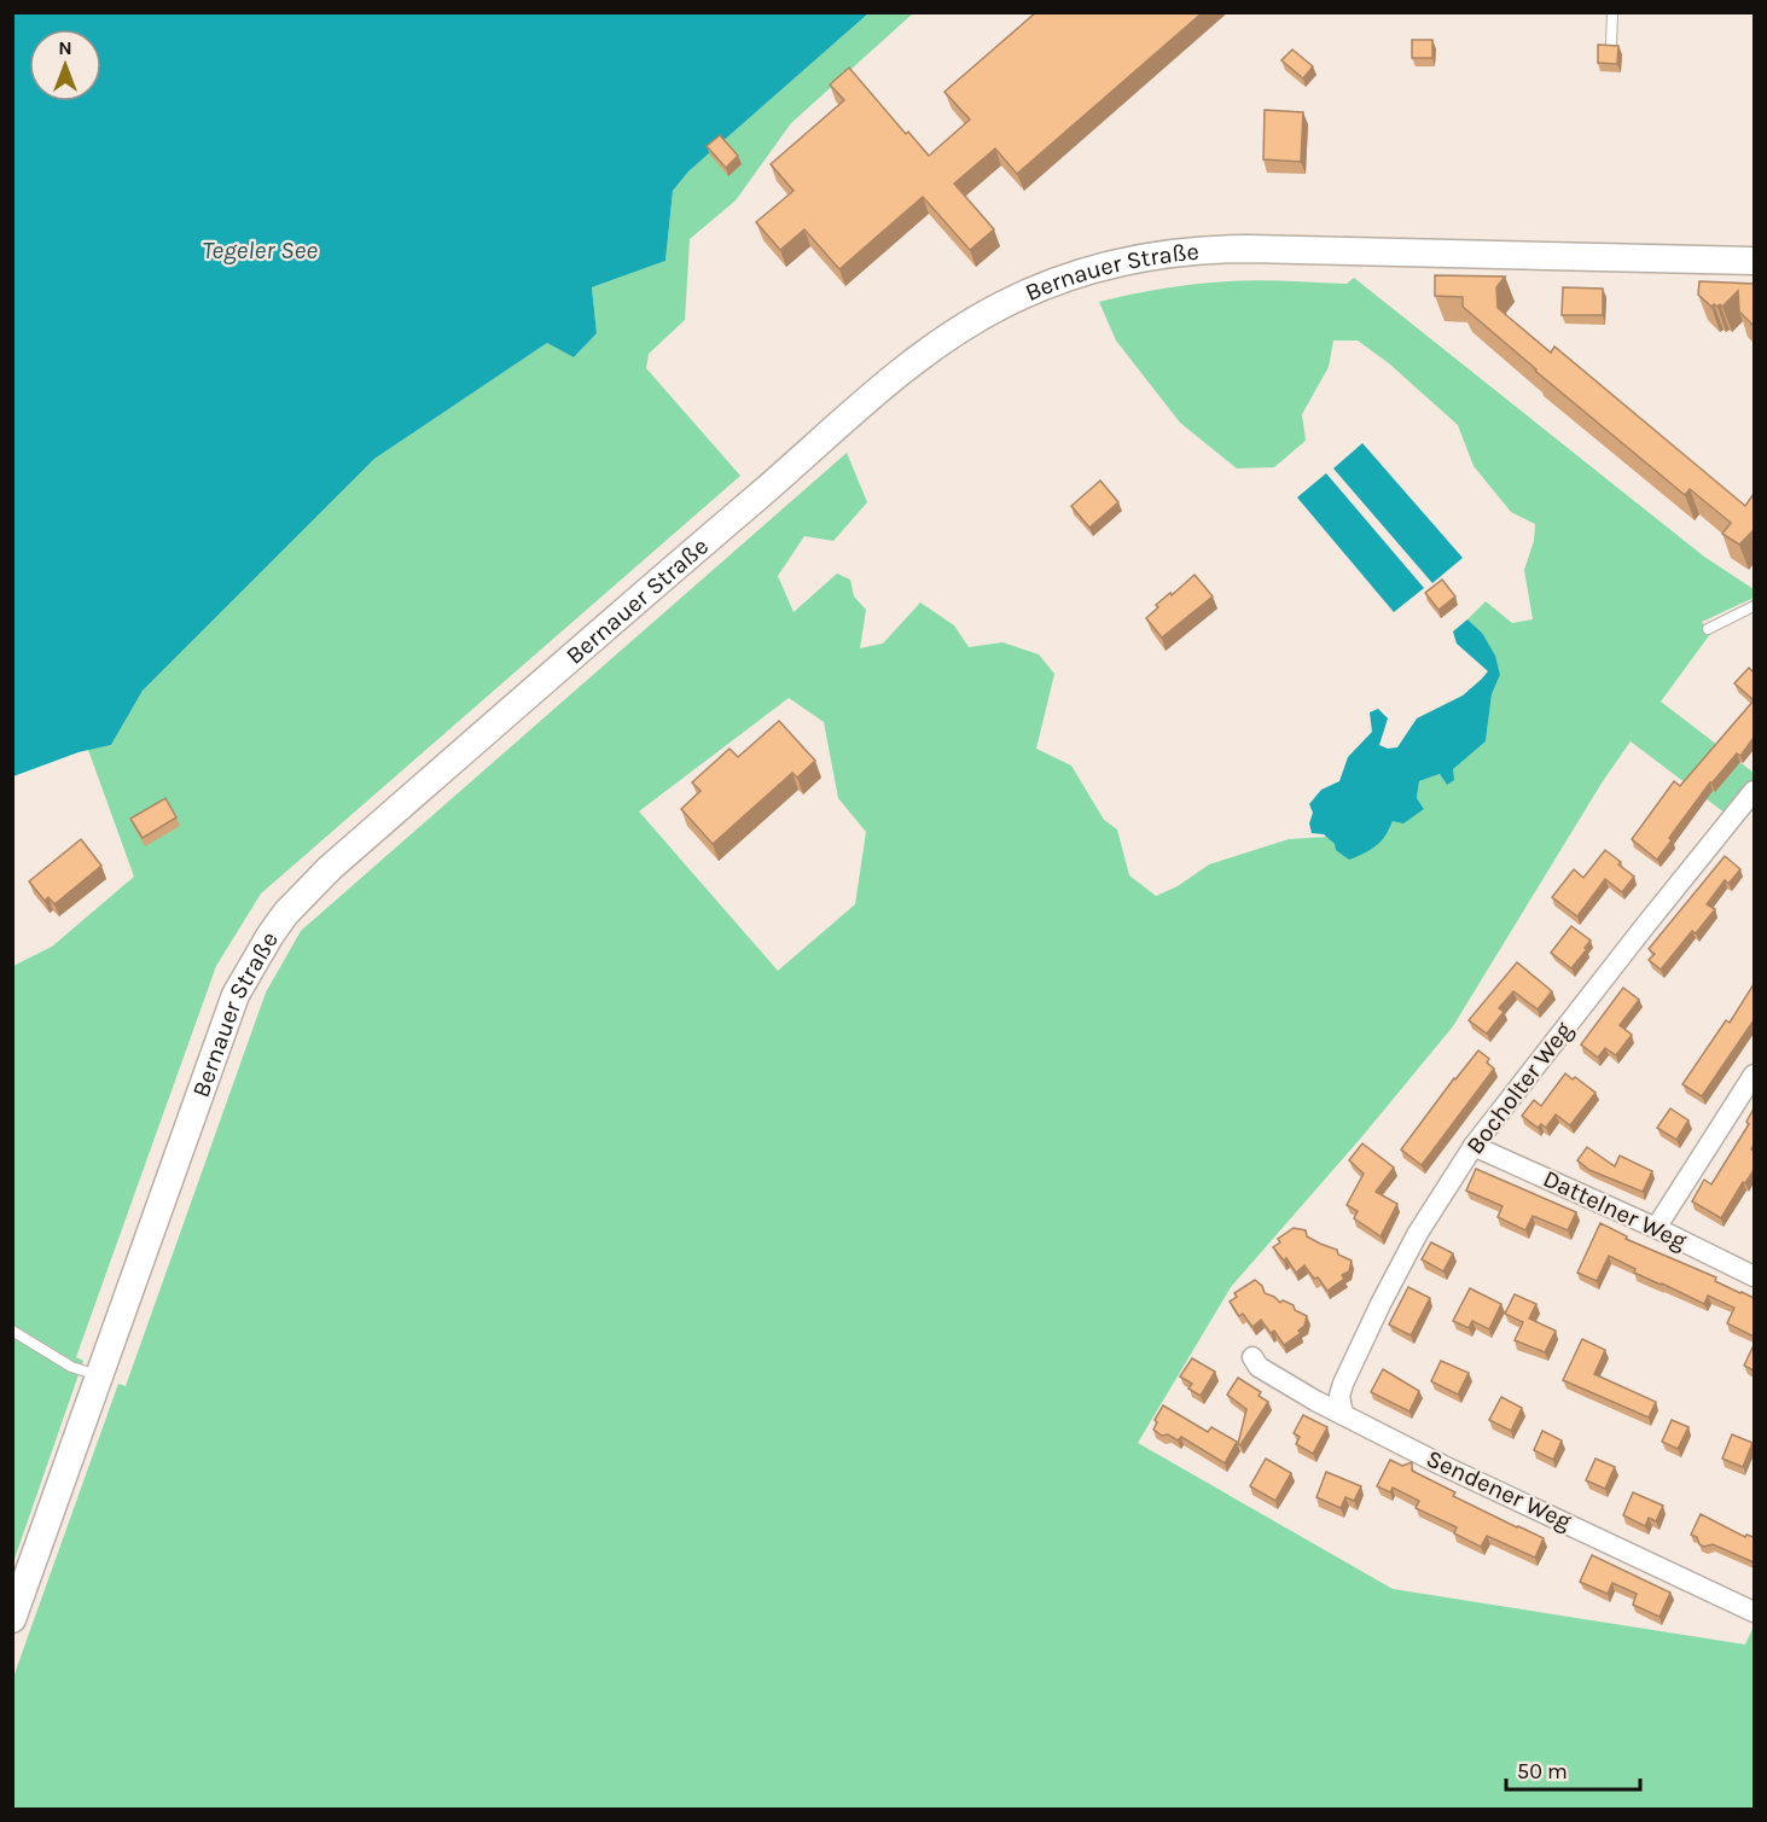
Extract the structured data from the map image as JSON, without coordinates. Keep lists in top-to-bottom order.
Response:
{
  "streets": {
    "main road": ["Bernauer Straße"],
    "street": ["Bocholter Weg", "Dattelner Weg", "Sendener Weg"]
  },
  "crossings": [
    ["Bocholter Weg", "Dattelner Weg"],
    ["Bocholter Weg", "Sendener Weg"]
  ],
  "water": ["Tegeler See"],
  "scale_bar": "50 m",
  "north": "top"
}
